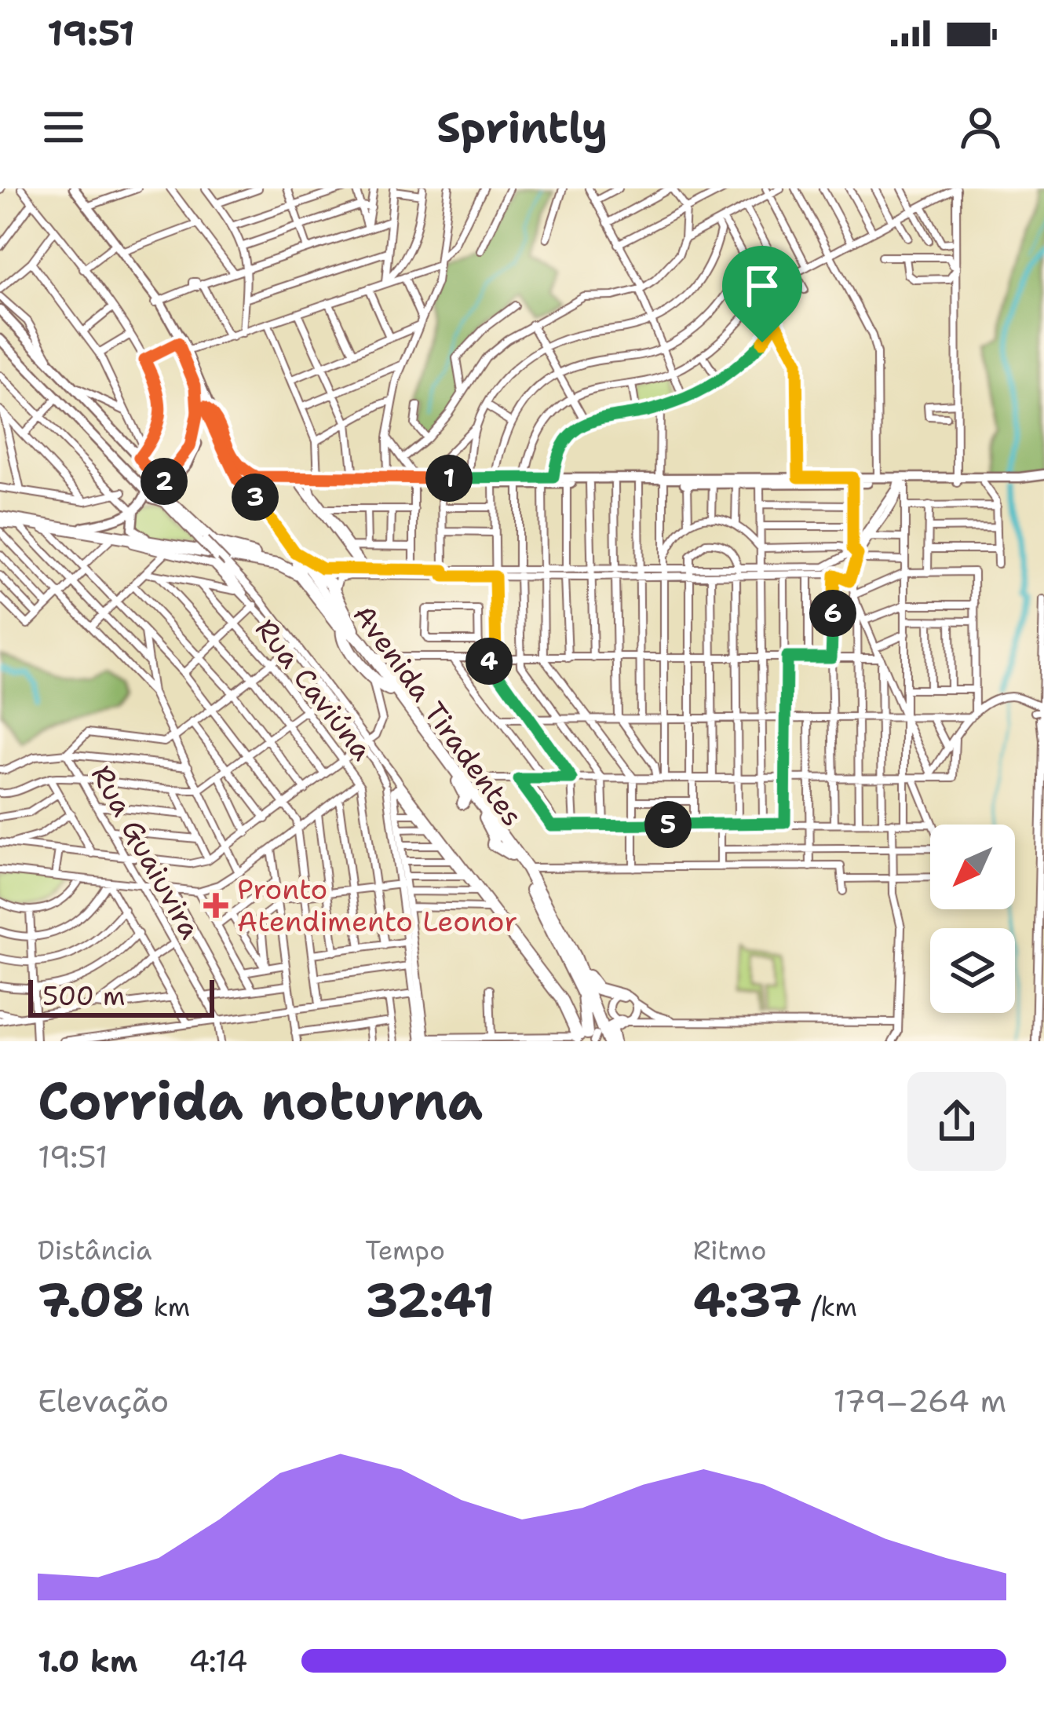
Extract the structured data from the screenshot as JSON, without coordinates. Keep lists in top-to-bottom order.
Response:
{
  "streets": {
    "highway": ["Avenida Tiradentes"],
    "street": ["Rua Caviúna", "Rua Guaiuvira"]
  },
  "places": {
    "health": ["Pronto Atendimento Leonor"]
  },
  "scale_bar": "500 m",
  "north": "bottom left",
  "page": {
    "status": "19:51",
    "header": "Sprintly",
    "pins": [
      "1",
      "2",
      "3",
      "6",
      "4",
      "5"
    ],
    "scale": "500 m",
    "heading": ["Corrida noturna", "19:51"],
    "stats": [
      ["Distância", "7.08 km"],
      ["Tempo", "32:41"],
      ["Ritmo", "4:37 /km"]
    ],
    "chart": ["Elevação", "179–264 m"],
    "list": [
      {
        "name": "1.0 km",
        "note": "4:14"
      }
    ]
  }
}
